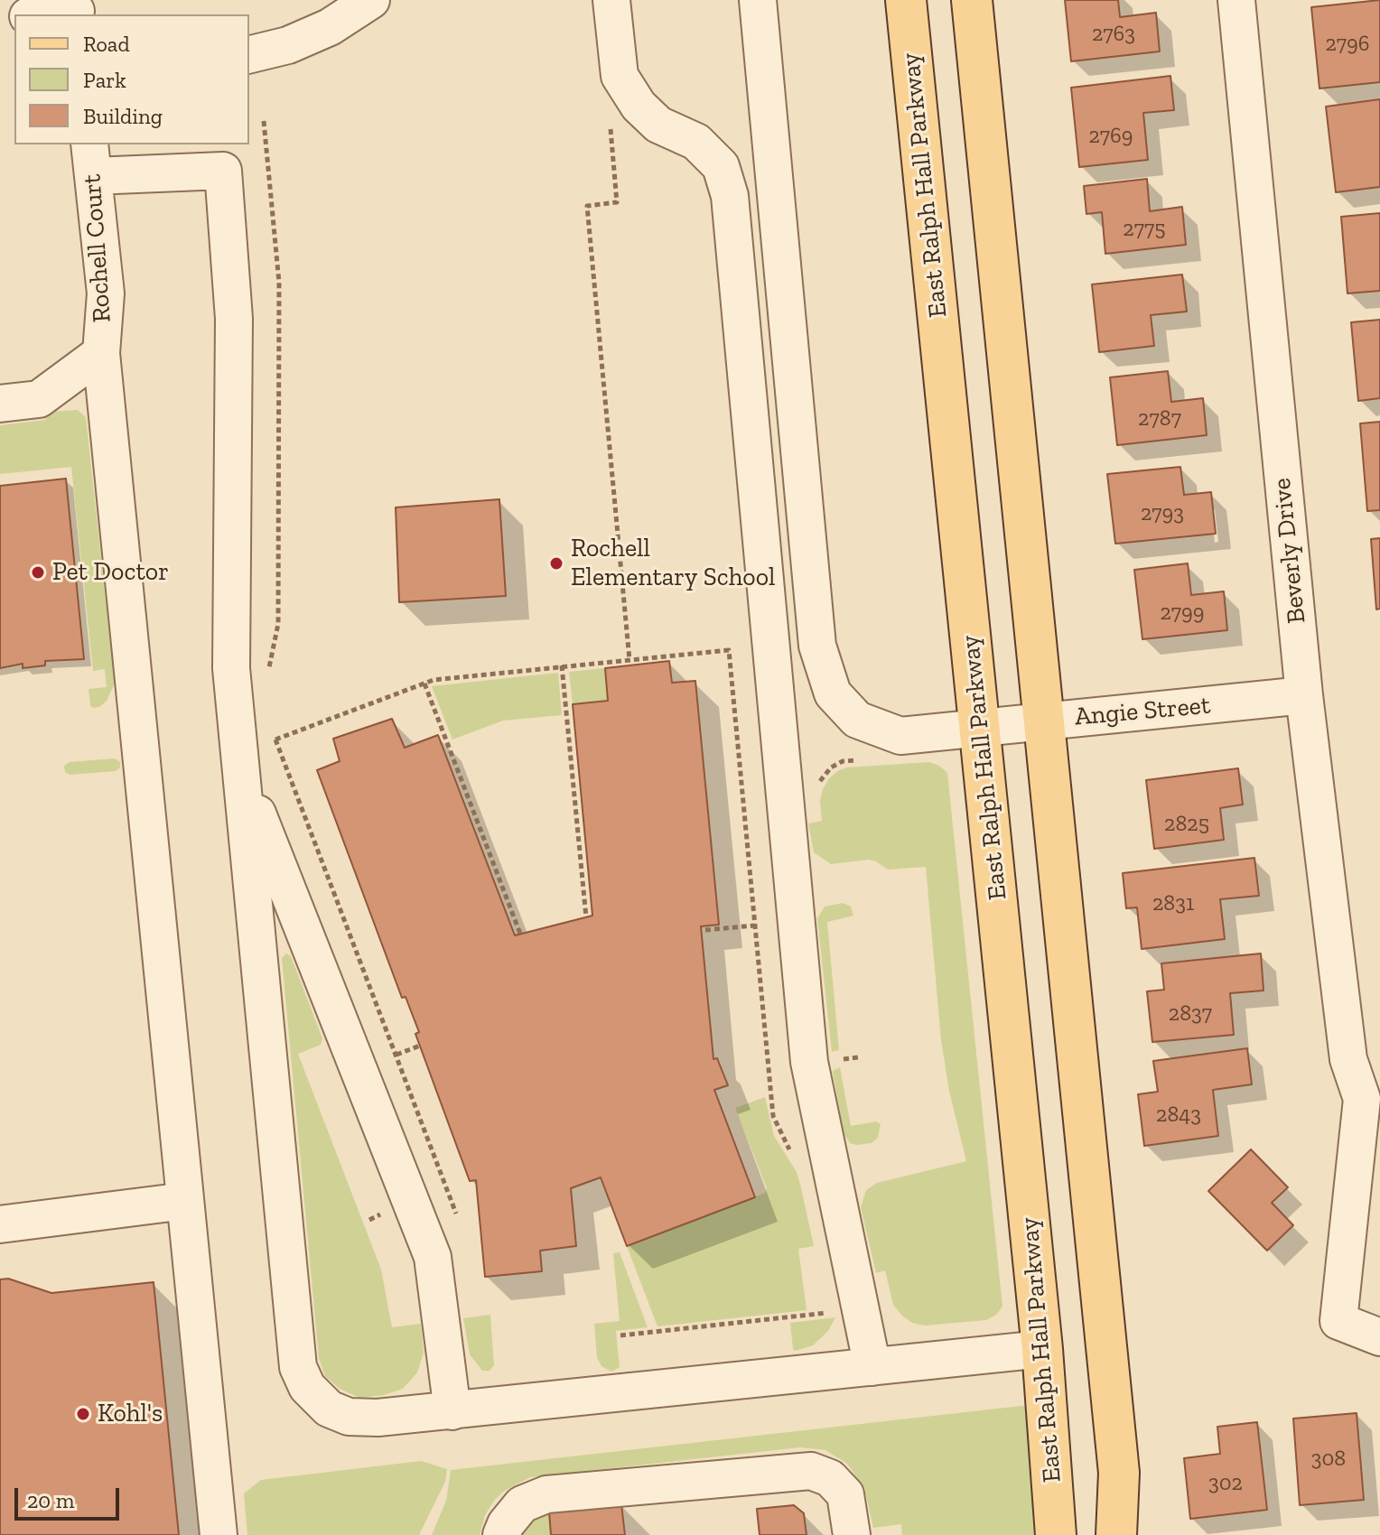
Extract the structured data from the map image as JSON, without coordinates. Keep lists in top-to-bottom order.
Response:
{
  "streets": {
    "main road": ["East Ralph Hall Parkway"],
    "street": ["Rochell Court", "Beverly Drive", "Angie Street"]
  },
  "crossings": [
    ["East Ralph Hall Parkway", "Angie Street"],
    ["Beverly Drive", "Angie Street"]
  ],
  "places": ["Rochell Elementary School", "Pet Doctor", "Kohl's"],
  "house_numbers": [
    "2763",
    "2796",
    "2769",
    "2775",
    "2787",
    "2793",
    "2799",
    "2825",
    "2831",
    "2837",
    "2843",
    "308",
    "302"
  ],
  "legend": ["Road", "Park", "Building"],
  "scale_bar": "20 m"
}
